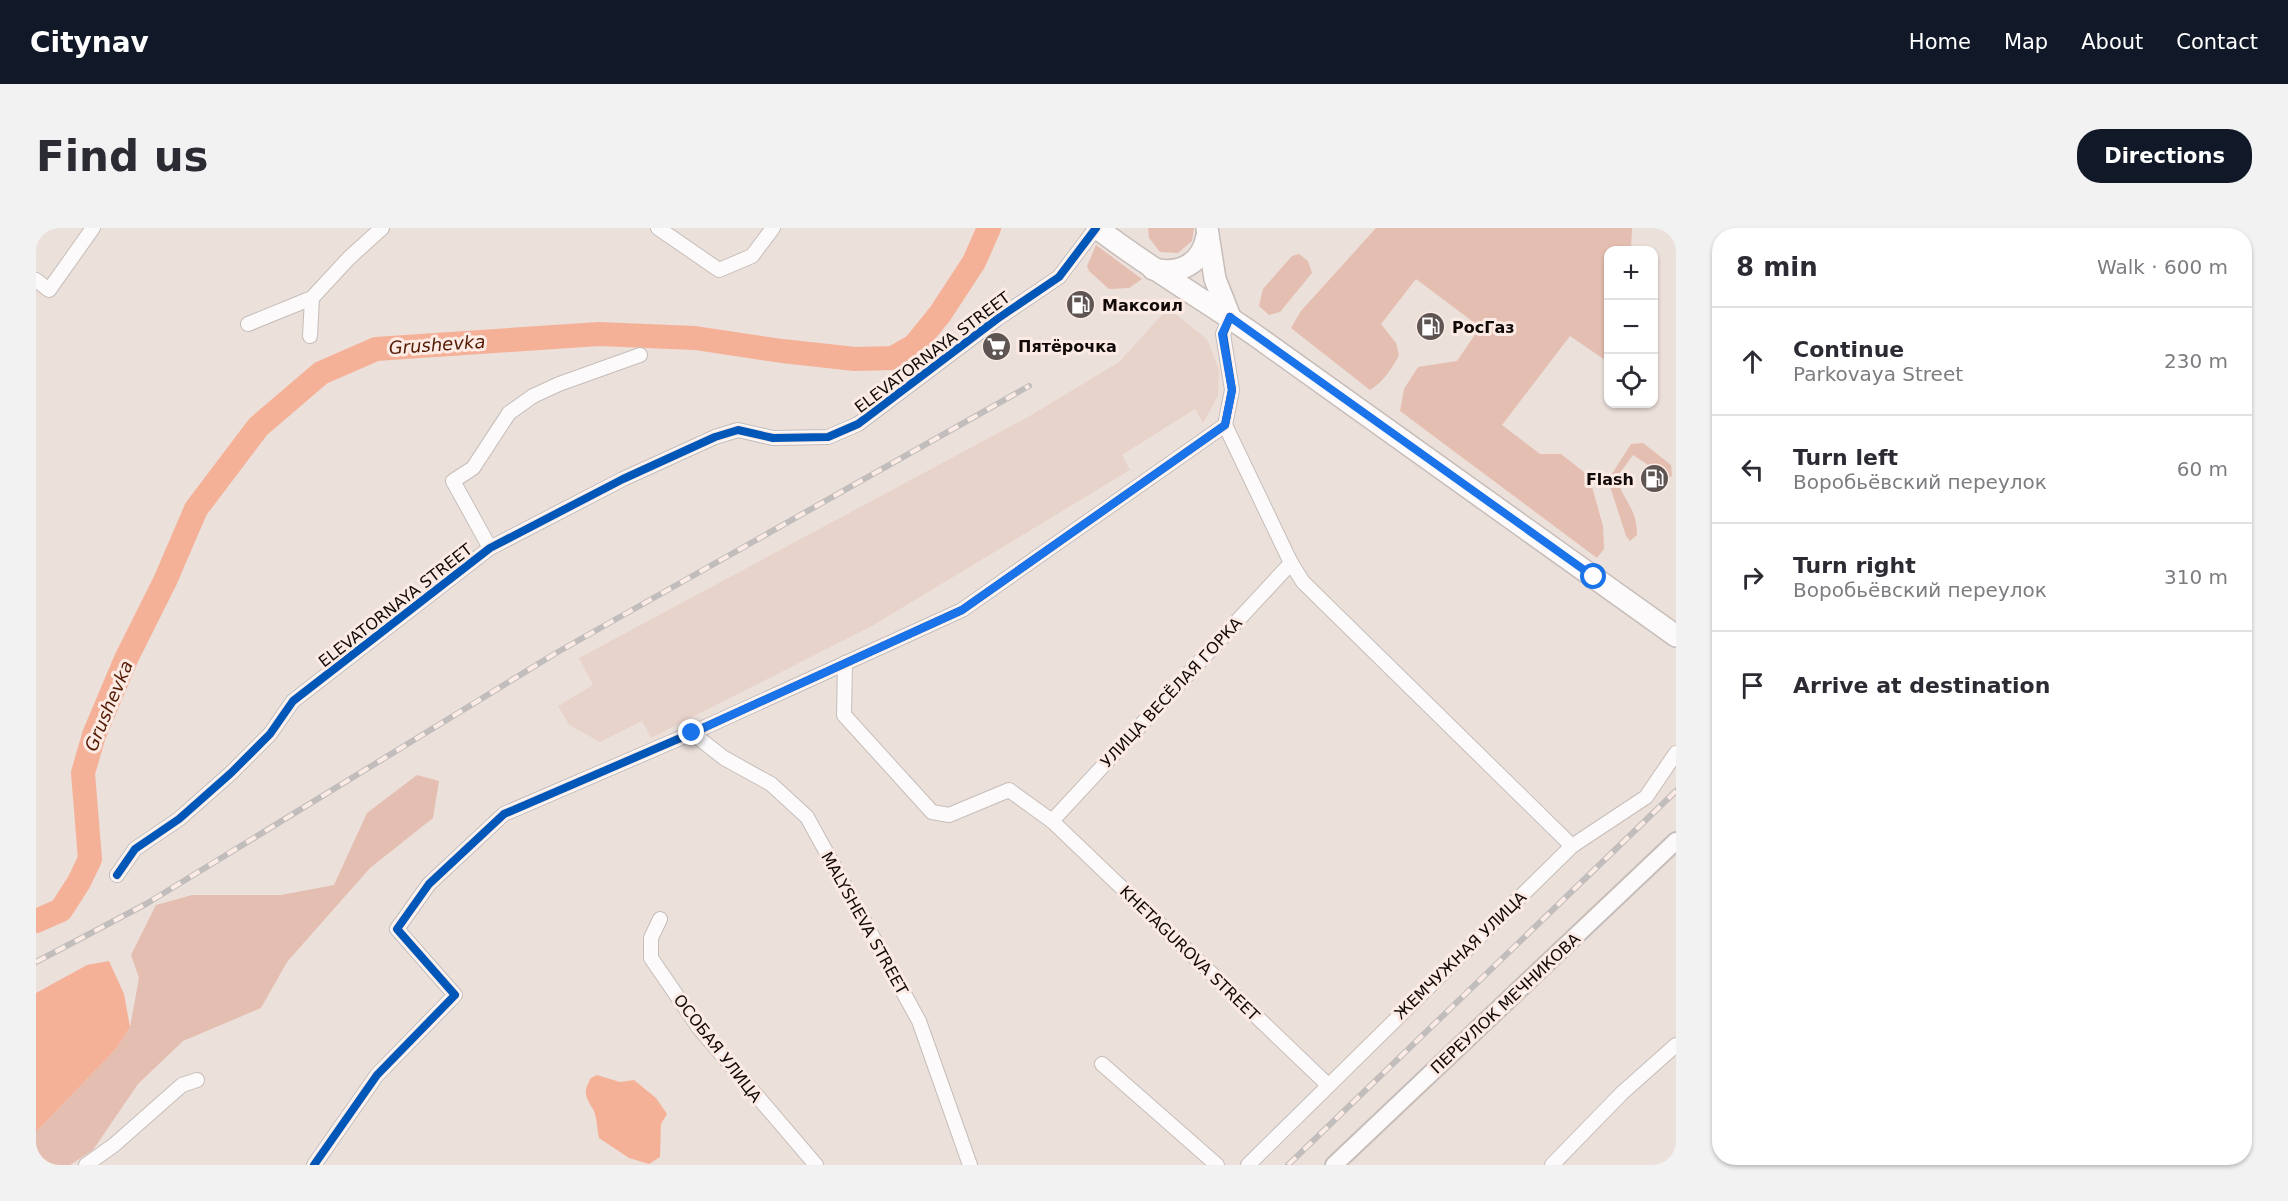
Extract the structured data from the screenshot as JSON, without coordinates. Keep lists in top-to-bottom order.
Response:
{
  "streets": {
    "street": [
      "ELEVATORNAYA STREET",
      "УЛИЦА ВЕСЁЛАЯ ГОРКА",
      "MALYSHEVA STREET",
      "KHETAGUROVA STREET",
      "ЖЕМЧУЖНАЯ УЛИЦА",
      "ПЕРЕУЛОК МЕЧНИКОВА",
      "ОСОБАЯ УЛИЦА"
    ]
  },
  "crossings": [
    ["УЛИЦА ВЕСЁЛАЯ ГОРКА", "KHETAGUROVA STREET"],
    ["KHETAGUROVA STREET", "ЖЕМЧУЖНАЯ УЛИЦА"]
  ],
  "water": ["Grushevka"],
  "places": {
    "fuel station": ["Максоил", "РосГаз", "Flash"],
    "supermarket": ["Пятёрочка"]
  },
  "page": {
    "header": "Citynav",
    "nav": [
      "Home",
      "Map",
      "About",
      "Contact"
    ],
    "buttons": "Directions",
    "title": "Find us",
    "heading": ["8 min", "Walk · 600 m"],
    "map_buttons": ["+", "−"],
    "list": [
      ["Continue", "Parkovaya Street", "230 m"],
      ["Turn left", "Воробьёвский переулок", "60 m"],
      ["Turn right", "Воробьёвский переулок", "310 m"],
      "Arrive at destination"
    ]
  }
}
